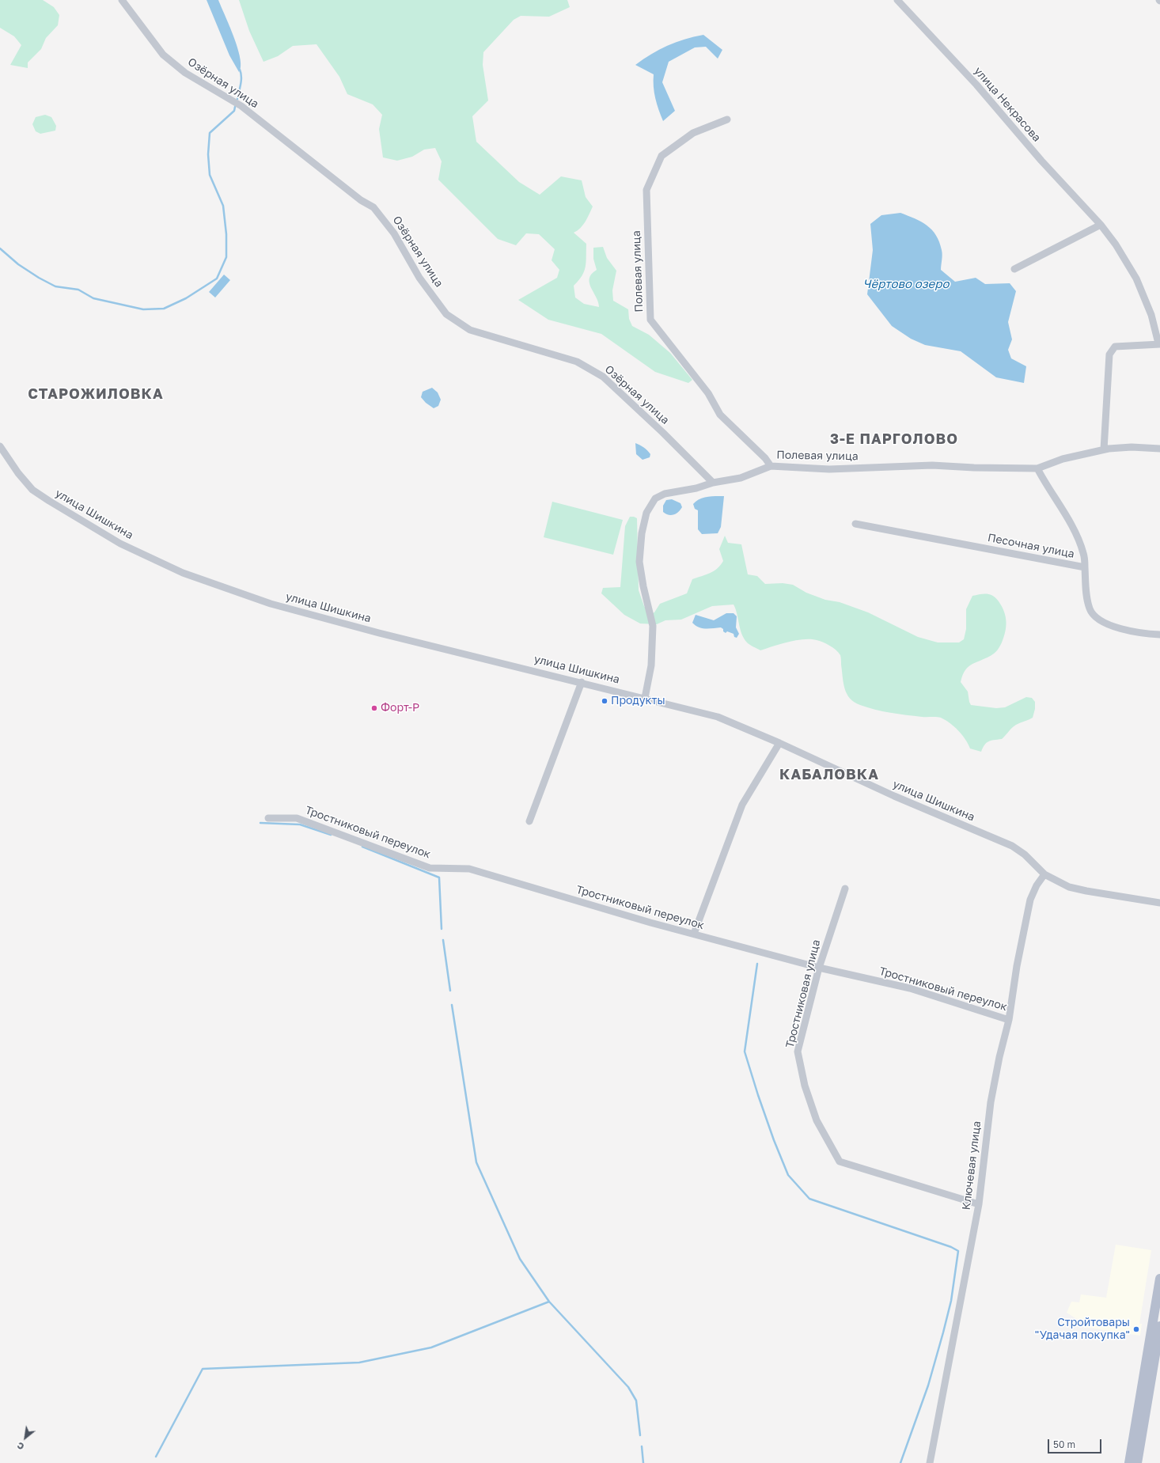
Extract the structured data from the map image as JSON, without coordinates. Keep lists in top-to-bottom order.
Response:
{
  "streets": {
    "street": [
      "Озёрная улица",
      "улица Некрасова",
      "Полевая улица",
      "улица Шишкина",
      "Песочная улица",
      "Тростниковый переулок",
      "Тростниковая улица",
      "Ключевая улица"
    ]
  },
  "crossings": [
    ["улица Шишкина", "Ключевая улица"],
    ["Тростниковый переулок", "Тростниковая улица"],
    ["Тростниковый переулок", "Ключевая улица"],
    ["Тростниковая улица", "Ключевая улица"]
  ],
  "districts": ["СТАРОЖИЛОВКА", "3-Е ПАРГОЛОВО", "КАБАЛОВКА"],
  "water": ["Чёртово озеро"],
  "places": ["Продукты", "Форт-Р", "Cтройтовары \"Удачая покупка\""],
  "scale_bar": "50 m",
  "north": "bottom left"
}
